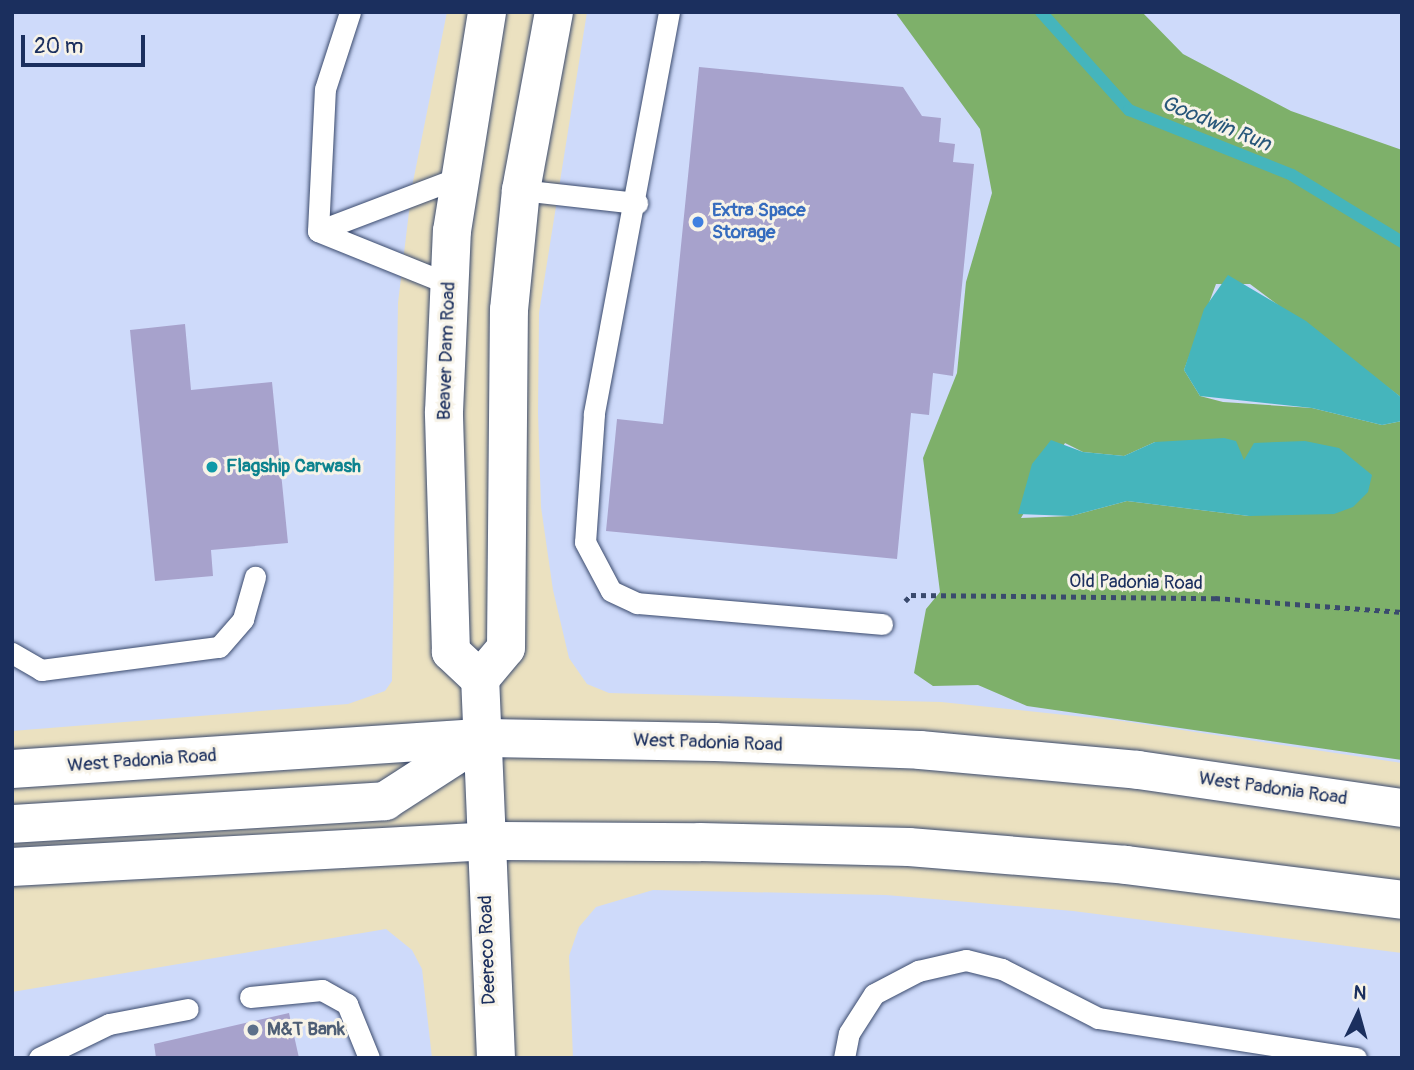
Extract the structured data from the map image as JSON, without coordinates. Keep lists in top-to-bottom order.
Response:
{
  "streets": {
    "main road": ["Beaver Dam Road", "West Padonia Road", "Deereco Road"],
    "path": ["Old Padonia Road"]
  },
  "water": ["Goodwin Run"],
  "places": ["Extra Space Storage", "Flagship Carwash", "M&T Bank"],
  "scale_bar": "20 m",
  "north": "top"
}
